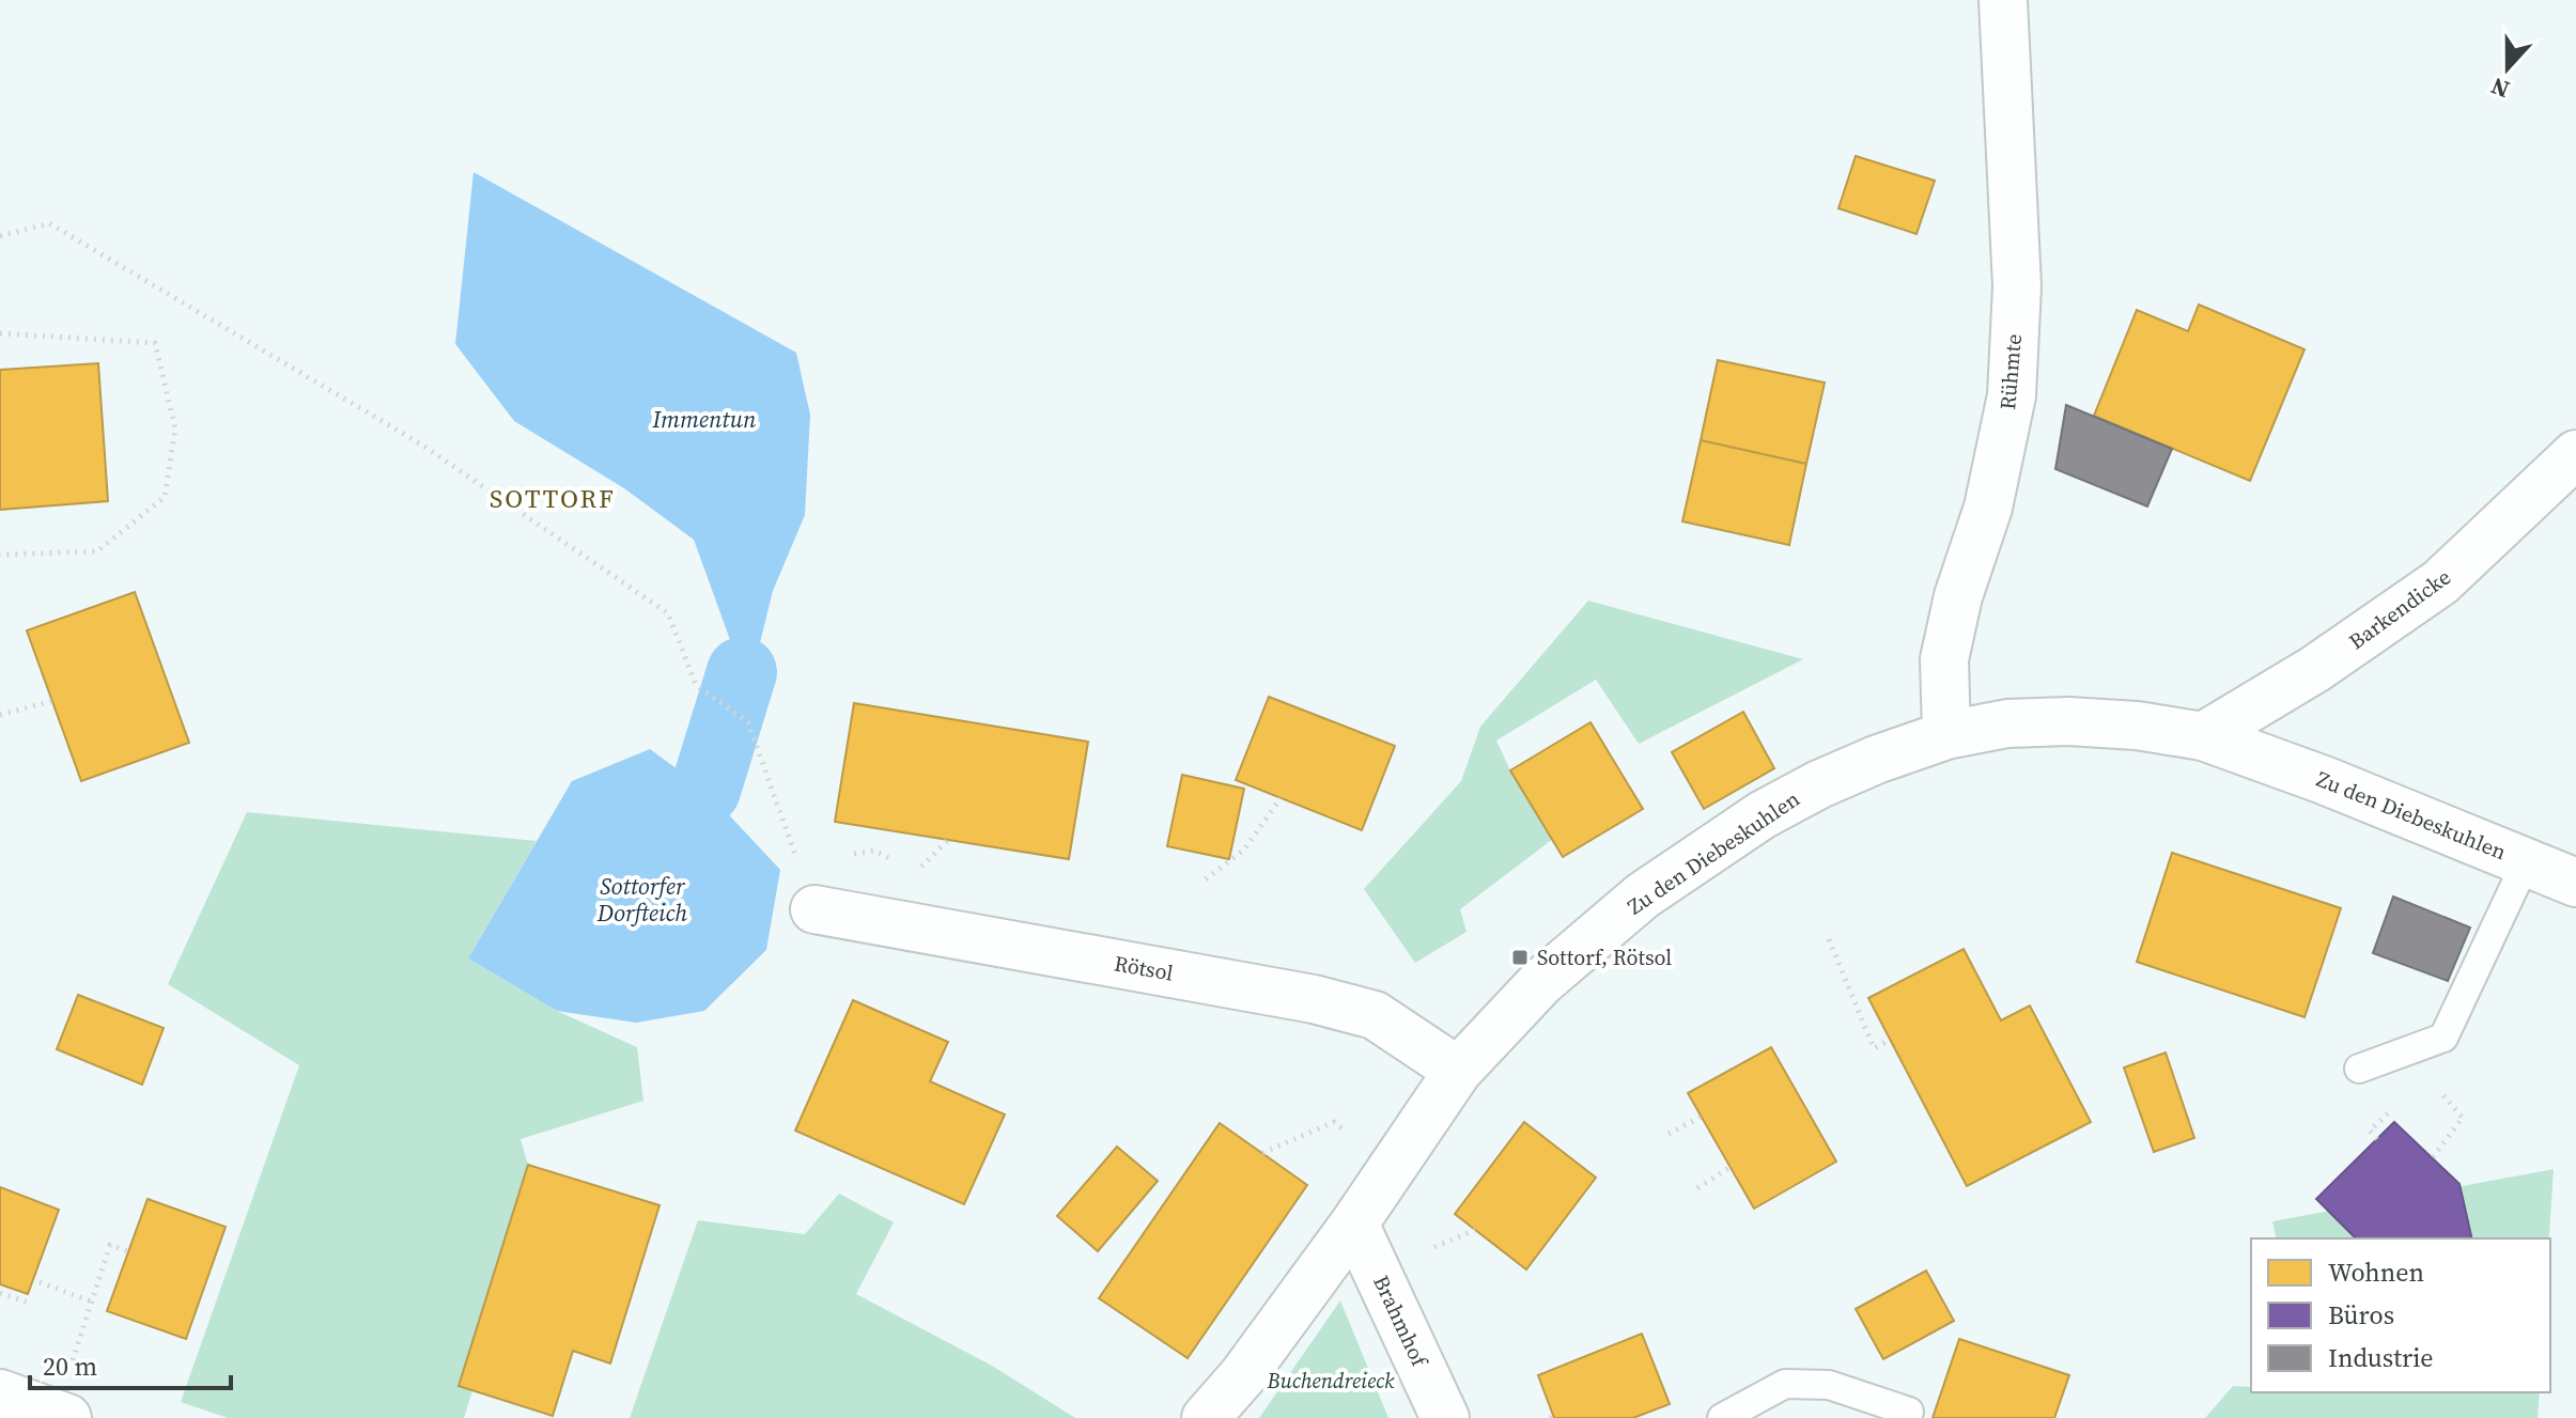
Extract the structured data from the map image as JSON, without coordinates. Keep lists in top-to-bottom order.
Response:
{
  "streets": {
    "street": [
      "Rühmte",
      "Barkendicke",
      "Zu den Diebeskuhlen",
      "Rötsol",
      "Brahmhof"
    ]
  },
  "crossings": [
    ["Rühmte", "Zu den Diebeskuhlen"],
    ["Barkendicke", "Zu den Diebeskuhlen"],
    ["Zu den Diebeskuhlen", "Rötsol"],
    ["Zu den Diebeskuhlen", "Brahmhof"]
  ],
  "districts": ["SOTTORF"],
  "water": ["Immentun", "Sottorfer Dorfteich"],
  "parks": ["Buchendreieck"],
  "places": {
    "transit": ["Sottorf, Rötsol"]
  },
  "legend": ["Wohnen", "Büros", "Industrie"],
  "scale_bar": "20 m",
  "north": "bottom"
}
